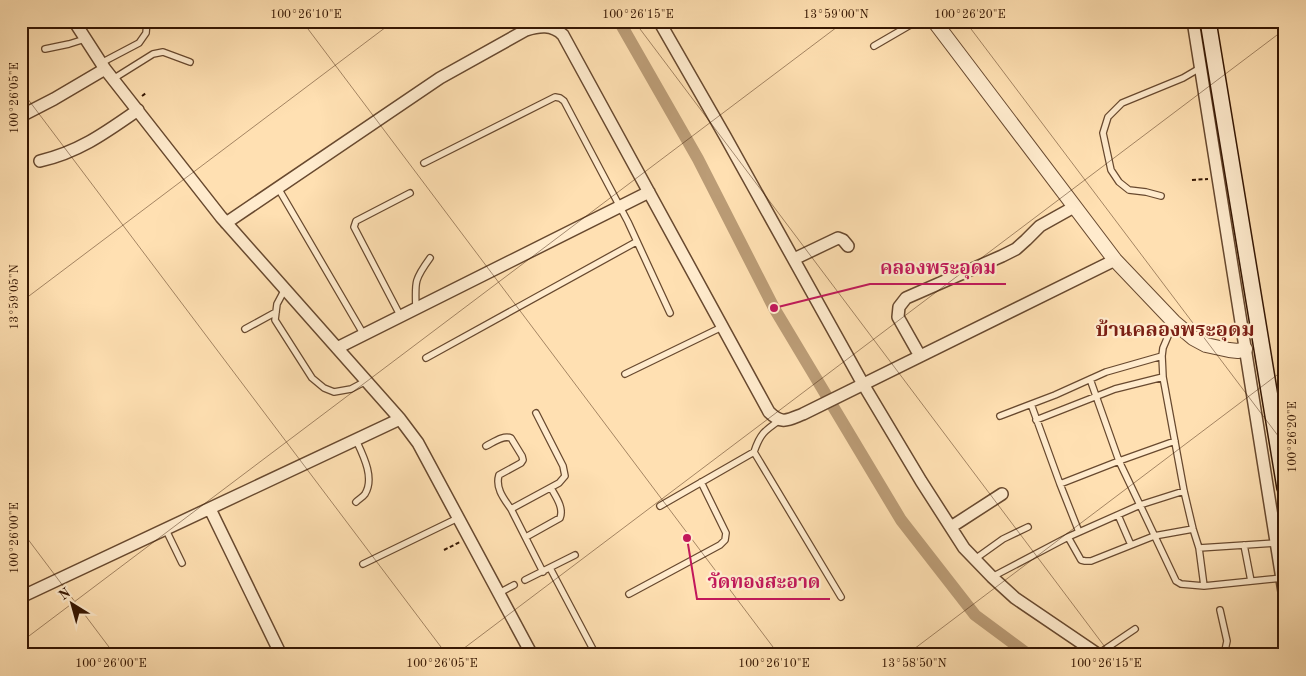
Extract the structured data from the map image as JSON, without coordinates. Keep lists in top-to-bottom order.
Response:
{
  "districts": ["บ้านคลองพระอุดม"],
  "places": ["คลองพระอุดม", "วัดทองสะอาด"],
  "north": "top left",
  "coordinates": [
    "100°26'10\"E",
    "100°26'15\"E",
    "13°59'00\"N",
    "100°26'20\"E",
    "100°26'05\"E",
    "13°59'05\"N",
    "100°26'00\"E",
    "13°58'50\"N"
  ]
}
